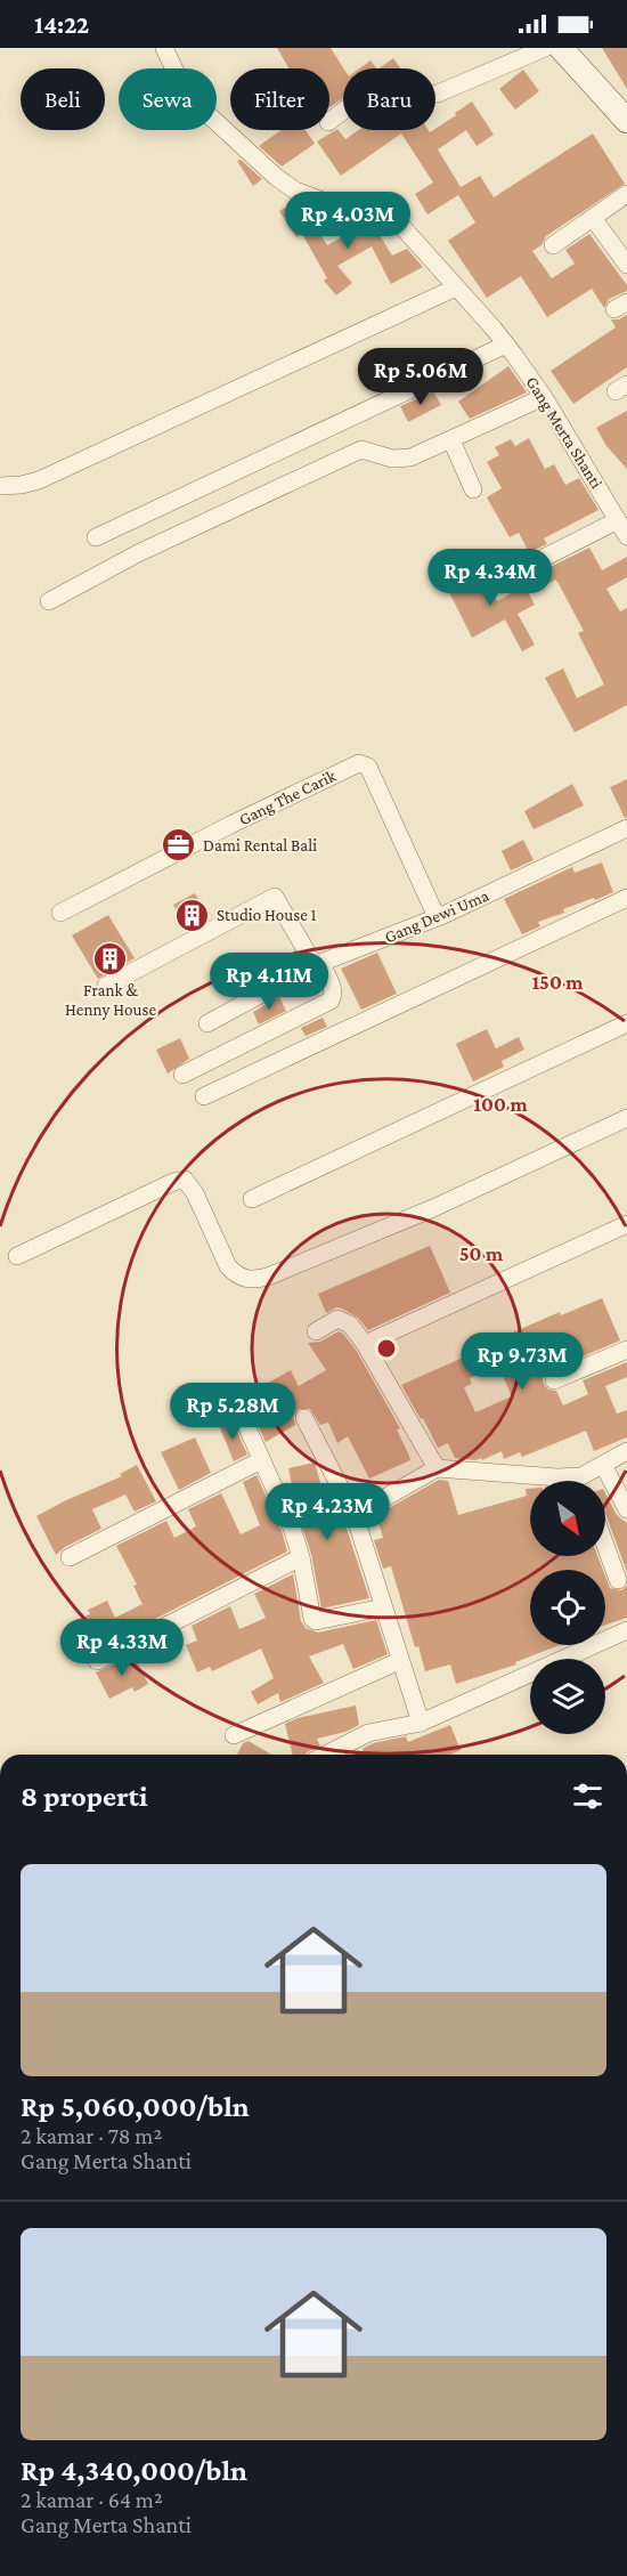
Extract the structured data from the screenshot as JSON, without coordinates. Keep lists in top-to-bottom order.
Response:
{
  "streets": {
    "street": ["Gang Merta Shanti", "Gang The Carik", "Gang Dewi Uma"]
  },
  "crossings": [
    ["Gang The Carik", "Gang Dewi Uma"]
  ],
  "places": {
    "office": ["Dami Rental Bali"],
    "building": ["Studio House 1", "Frank & Henny House"]
  },
  "north": "bottom right",
  "page": {
    "status": "14:22",
    "chip": [
      "Beli",
      "Sewa",
      "Filter",
      "Baru"
    ],
    "price": [
      "Rp 4.03M",
      "Rp 5.06M",
      "Rp 4.34M",
      "Rp 4.11M",
      "Rp 9.73M",
      "Rp 5.28M",
      "Rp 4.23M",
      "Rp 4.33M"
    ],
    "heading": "8 properti",
    "list": [
      {
        "name": "Rp 5,060,000/bln",
        "note": "2 kamar · 78 m² · Gang Merta Shanti"
      },
      {
        "name": "Rp 4,340,000/bln",
        "note": "2 kamar · 64 m² · Gang Merta Shanti"
      }
    ]
  },
  "rings": ["150 m", "100 m", "50 m"]
}
